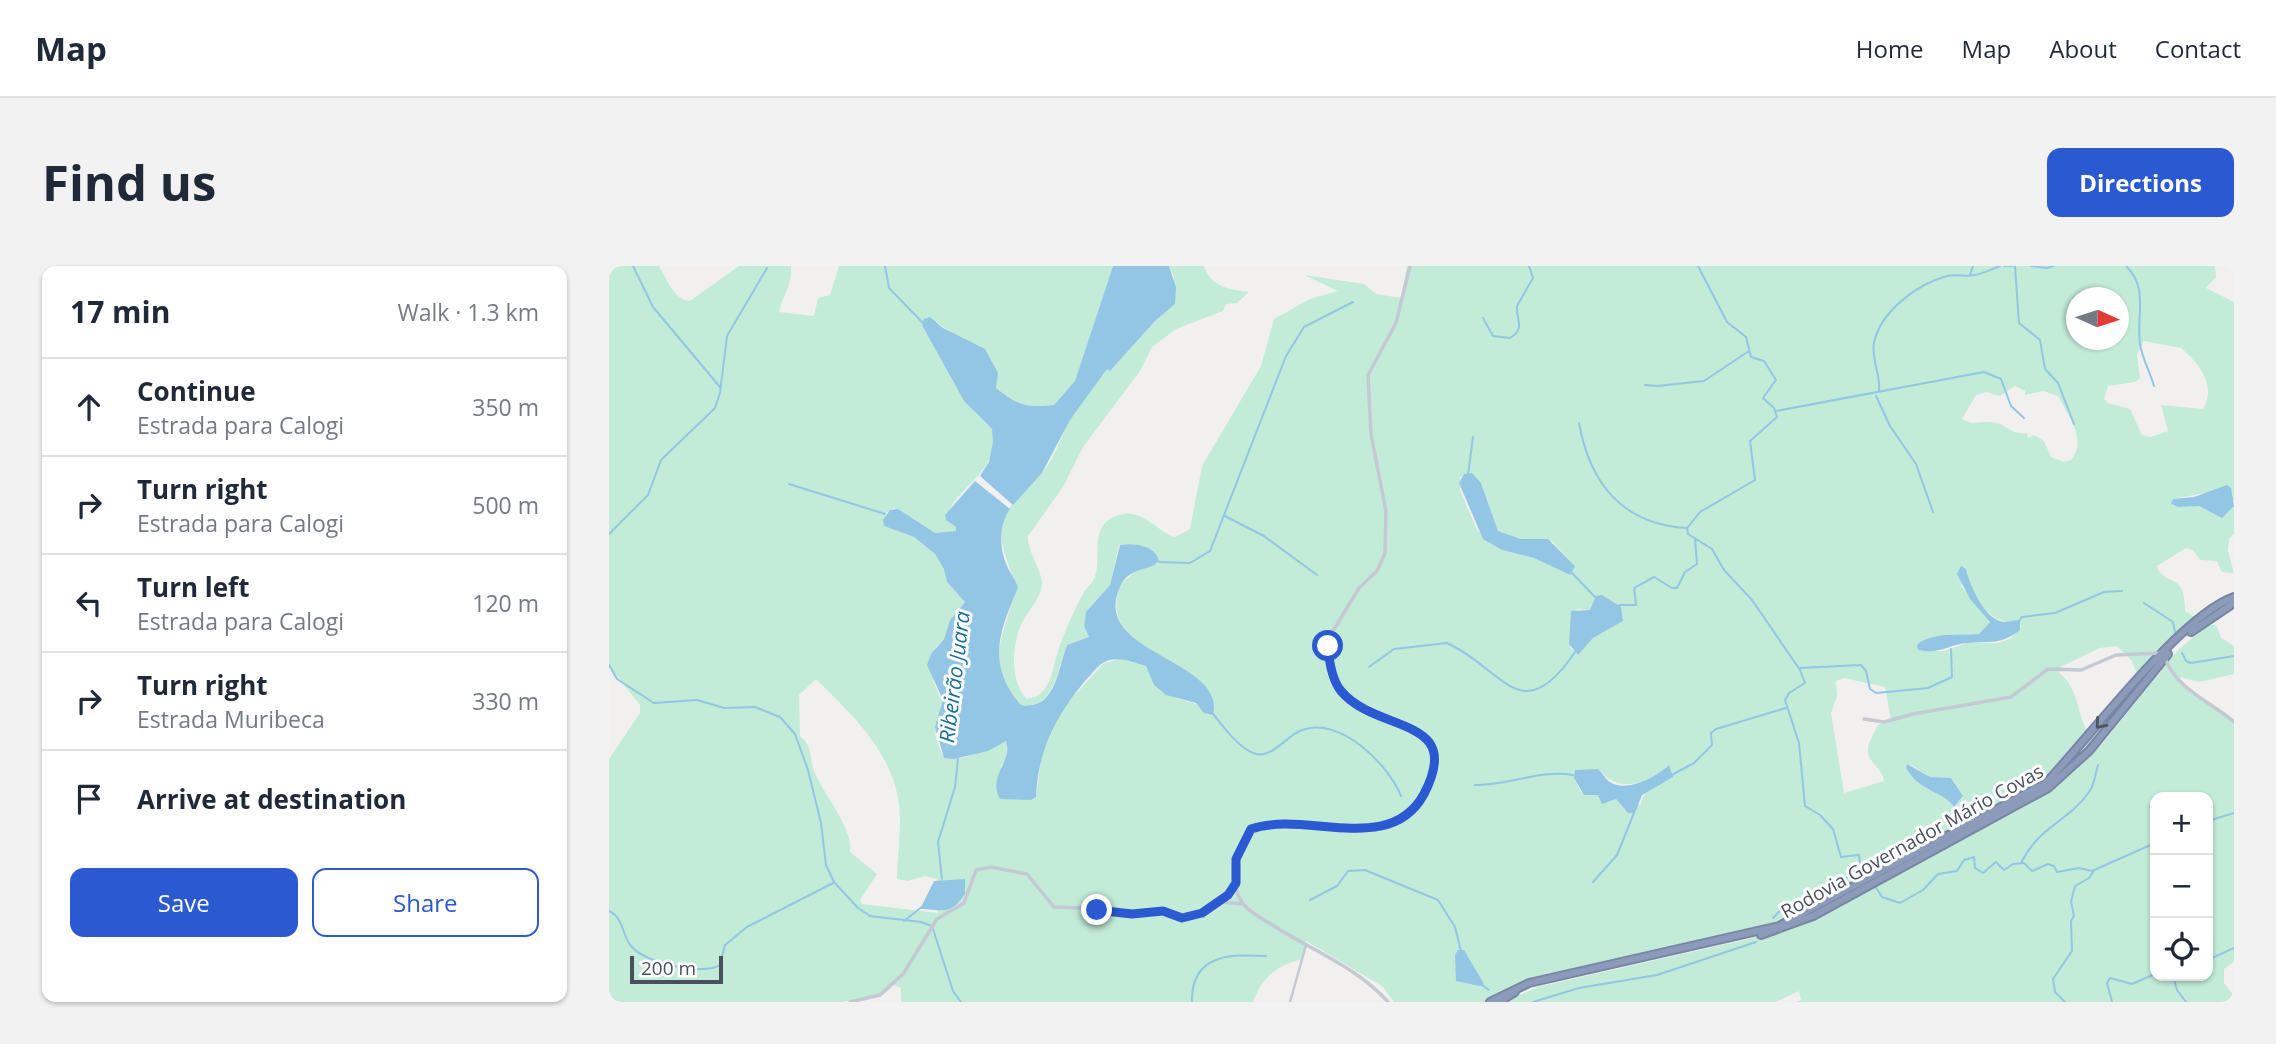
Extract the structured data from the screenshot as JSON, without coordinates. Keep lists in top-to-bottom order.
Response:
{
  "streets": {
    "highway": ["Rodovia Governador Mário Covas"]
  },
  "water": ["Ribeirão Juara"],
  "scale_bar": "200 m",
  "north": "right",
  "page": {
    "header": "Map",
    "nav": [
      "Home",
      "Map",
      "About",
      "Contact"
    ],
    "buttons": [
      "Directions",
      ["Save", "Share"]
    ],
    "title": "Find us",
    "heading": ["17 min", "Walk · 1.3 km"],
    "list": [
      ["Continue", "Estrada para Calogi", "350 m"],
      ["Turn right", "Estrada para Calogi", "500 m"],
      ["Turn left", "Estrada para Calogi", "120 m"],
      ["Turn right", "Estrada Muribeca", "330 m"],
      "Arrive at destination"
    ],
    "map_buttons": ["+", "−"],
    "scale": "200 m"
  }
}
